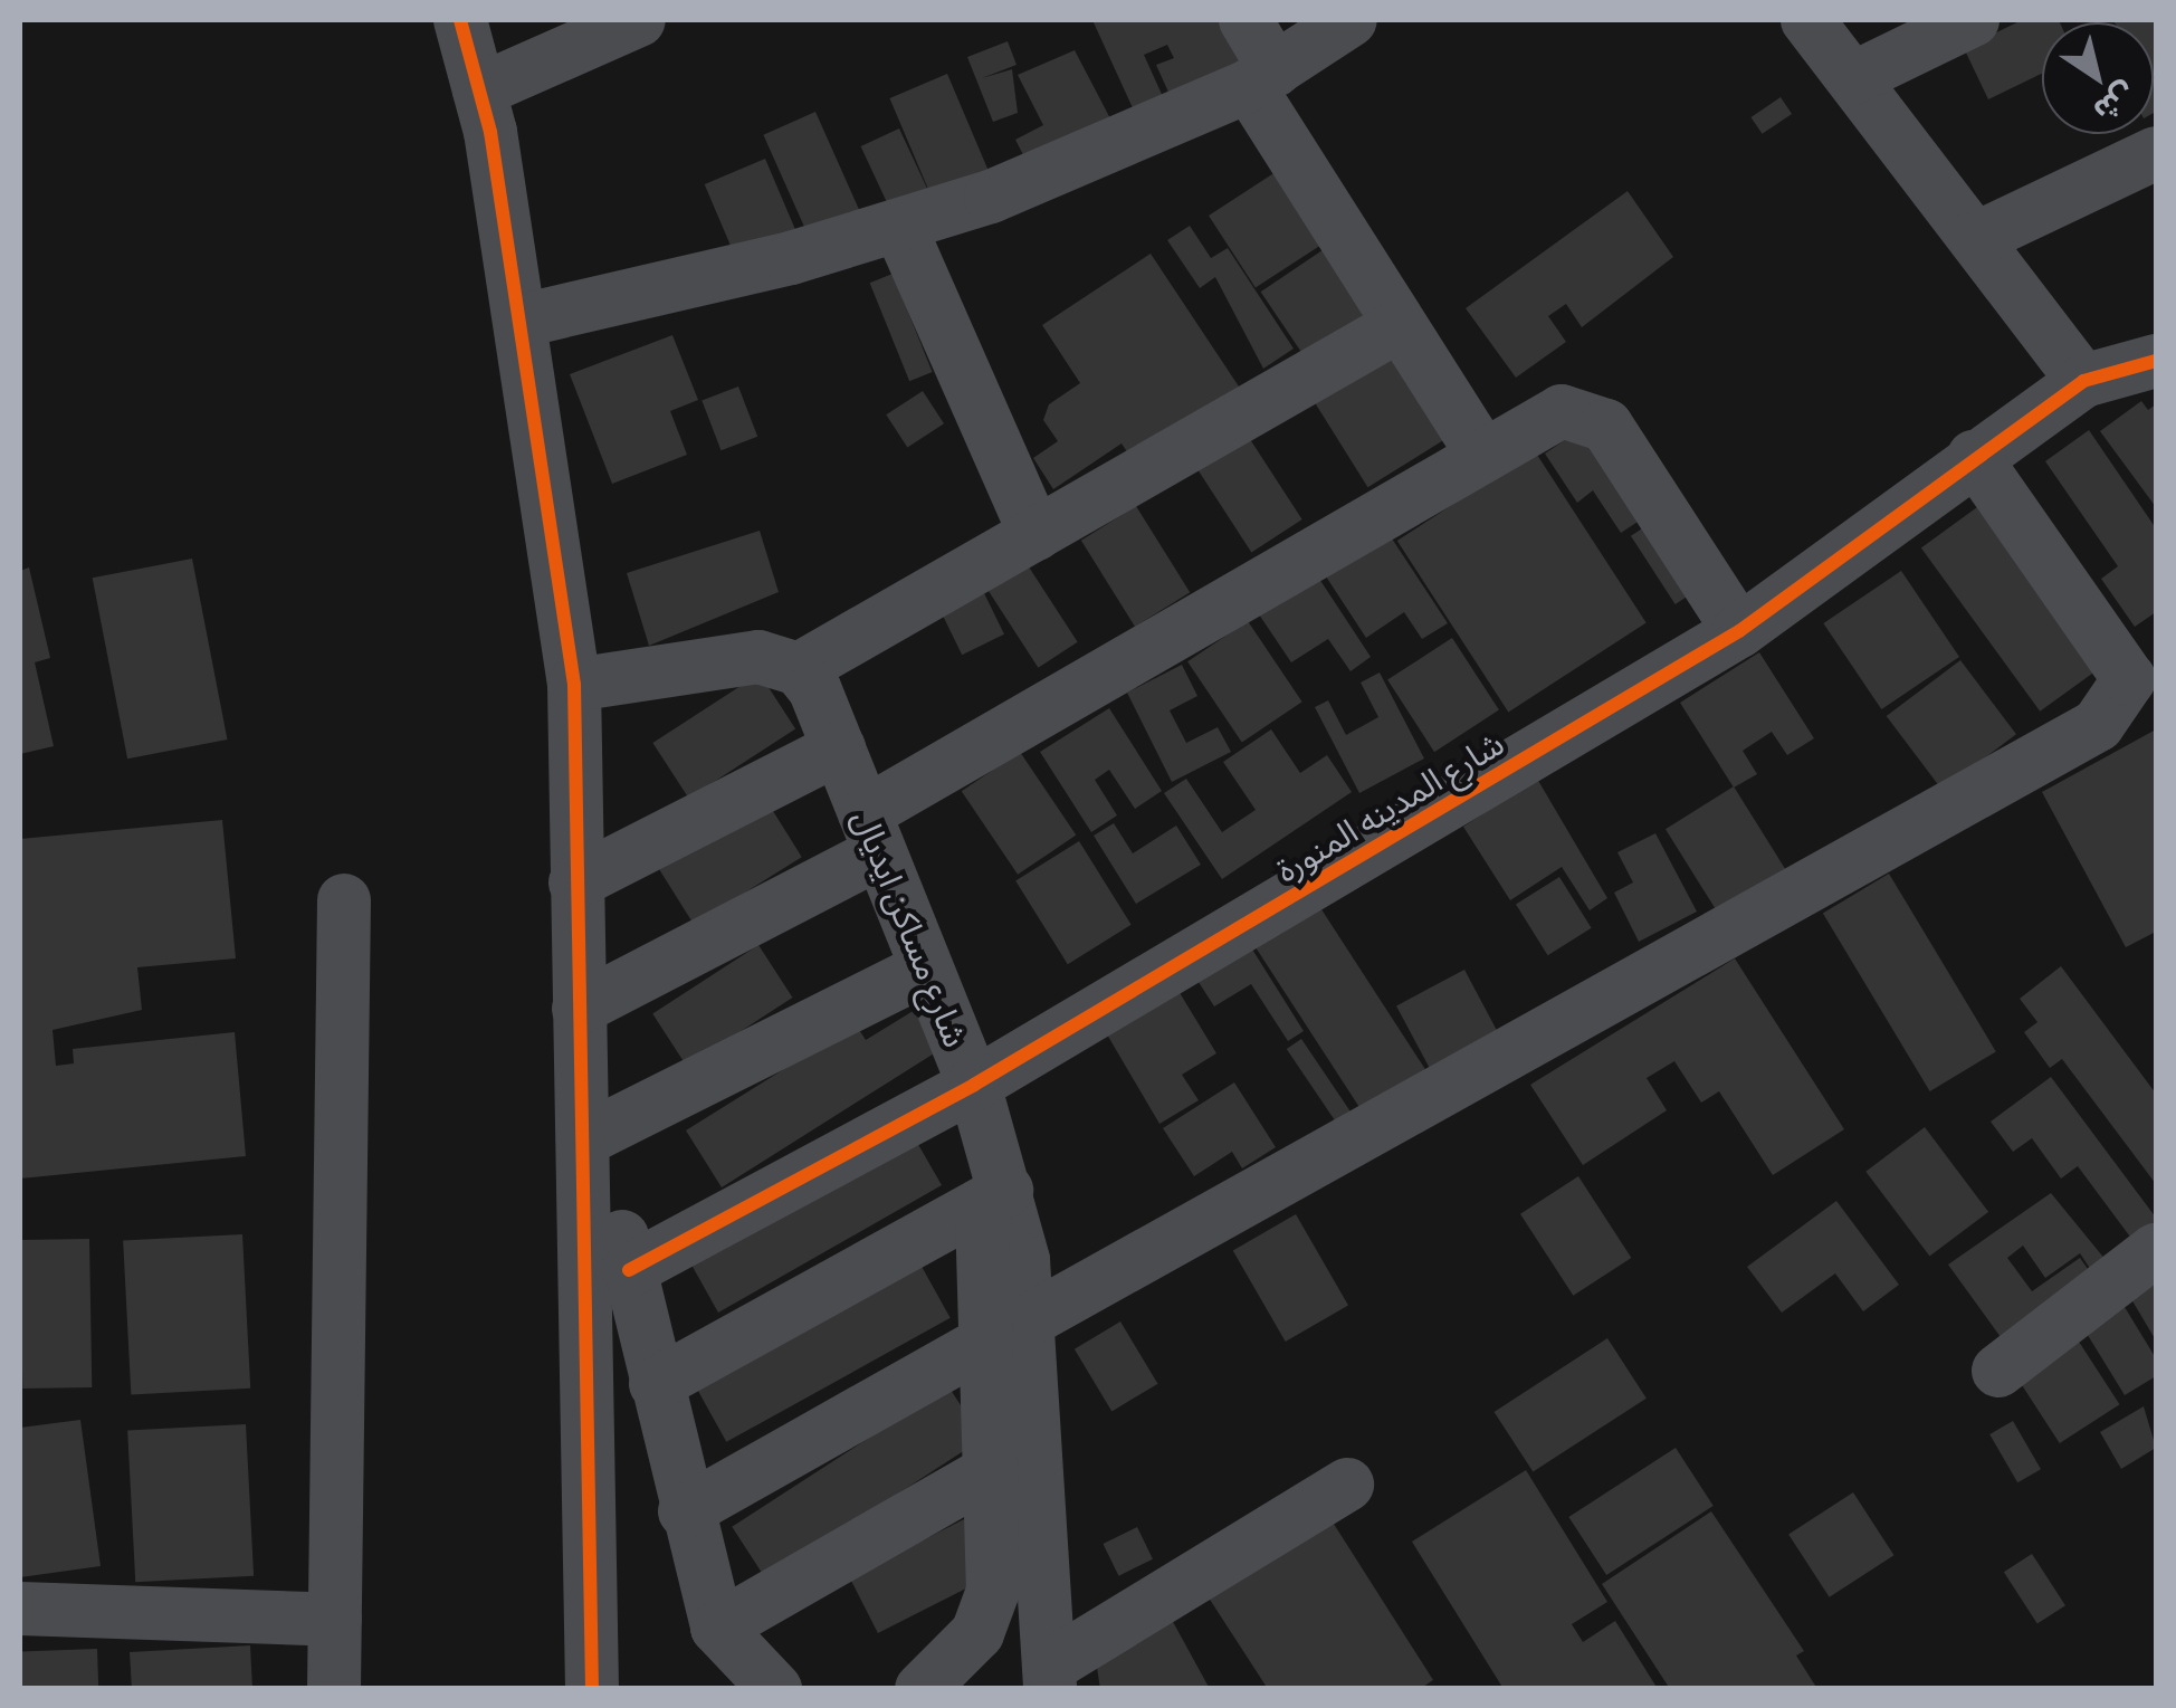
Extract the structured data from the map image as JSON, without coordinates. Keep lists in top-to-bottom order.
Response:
{
  "streets": {
    "street": ["شارع المدينه المنورة", "شارع مساكن ايديال"]
  },
  "crossings": [
    ["شارع المدينه المنورة", "شارع مساكن ايديال"]
  ],
  "north": "bottom right"
}
